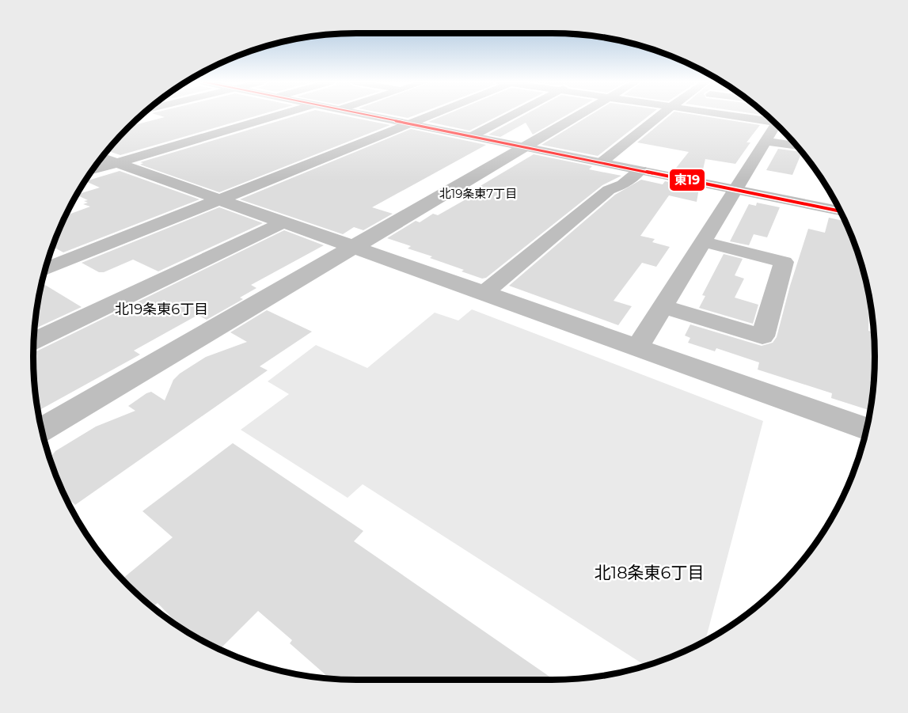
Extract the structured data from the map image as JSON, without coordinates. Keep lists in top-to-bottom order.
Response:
{
  "districts": ["北19条東7丁目", "北19条東6丁目", "北18条東6丁目"],
  "lines": ["transit line 東19"]
}
